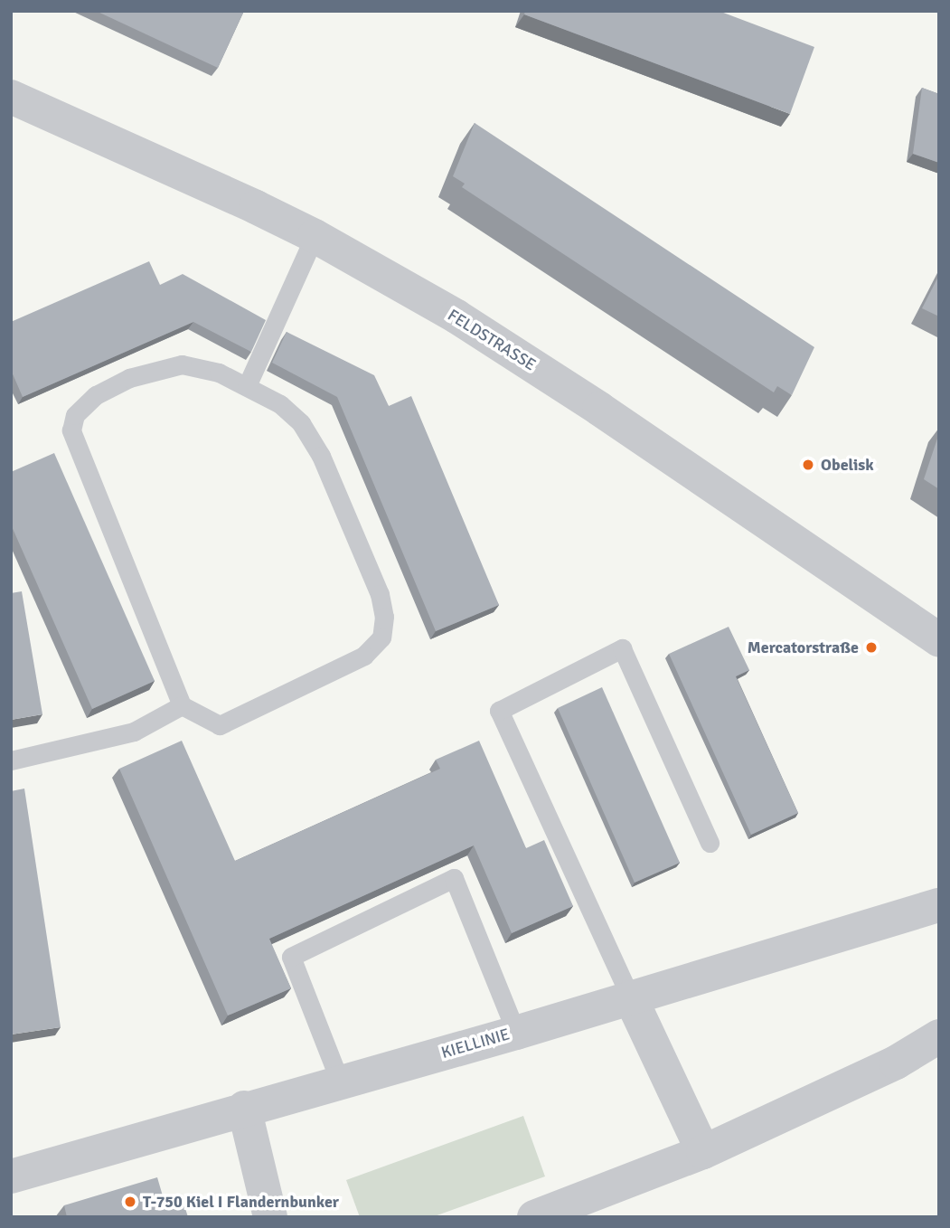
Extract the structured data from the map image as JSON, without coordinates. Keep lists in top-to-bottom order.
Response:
{
  "streets": {
    "street": ["FELDSTRASSE", "KIELLINIE"]
  },
  "places": ["Obelisk", "Mercatorstraße", "T-750 Kiel I Flandernbunker"]
}
